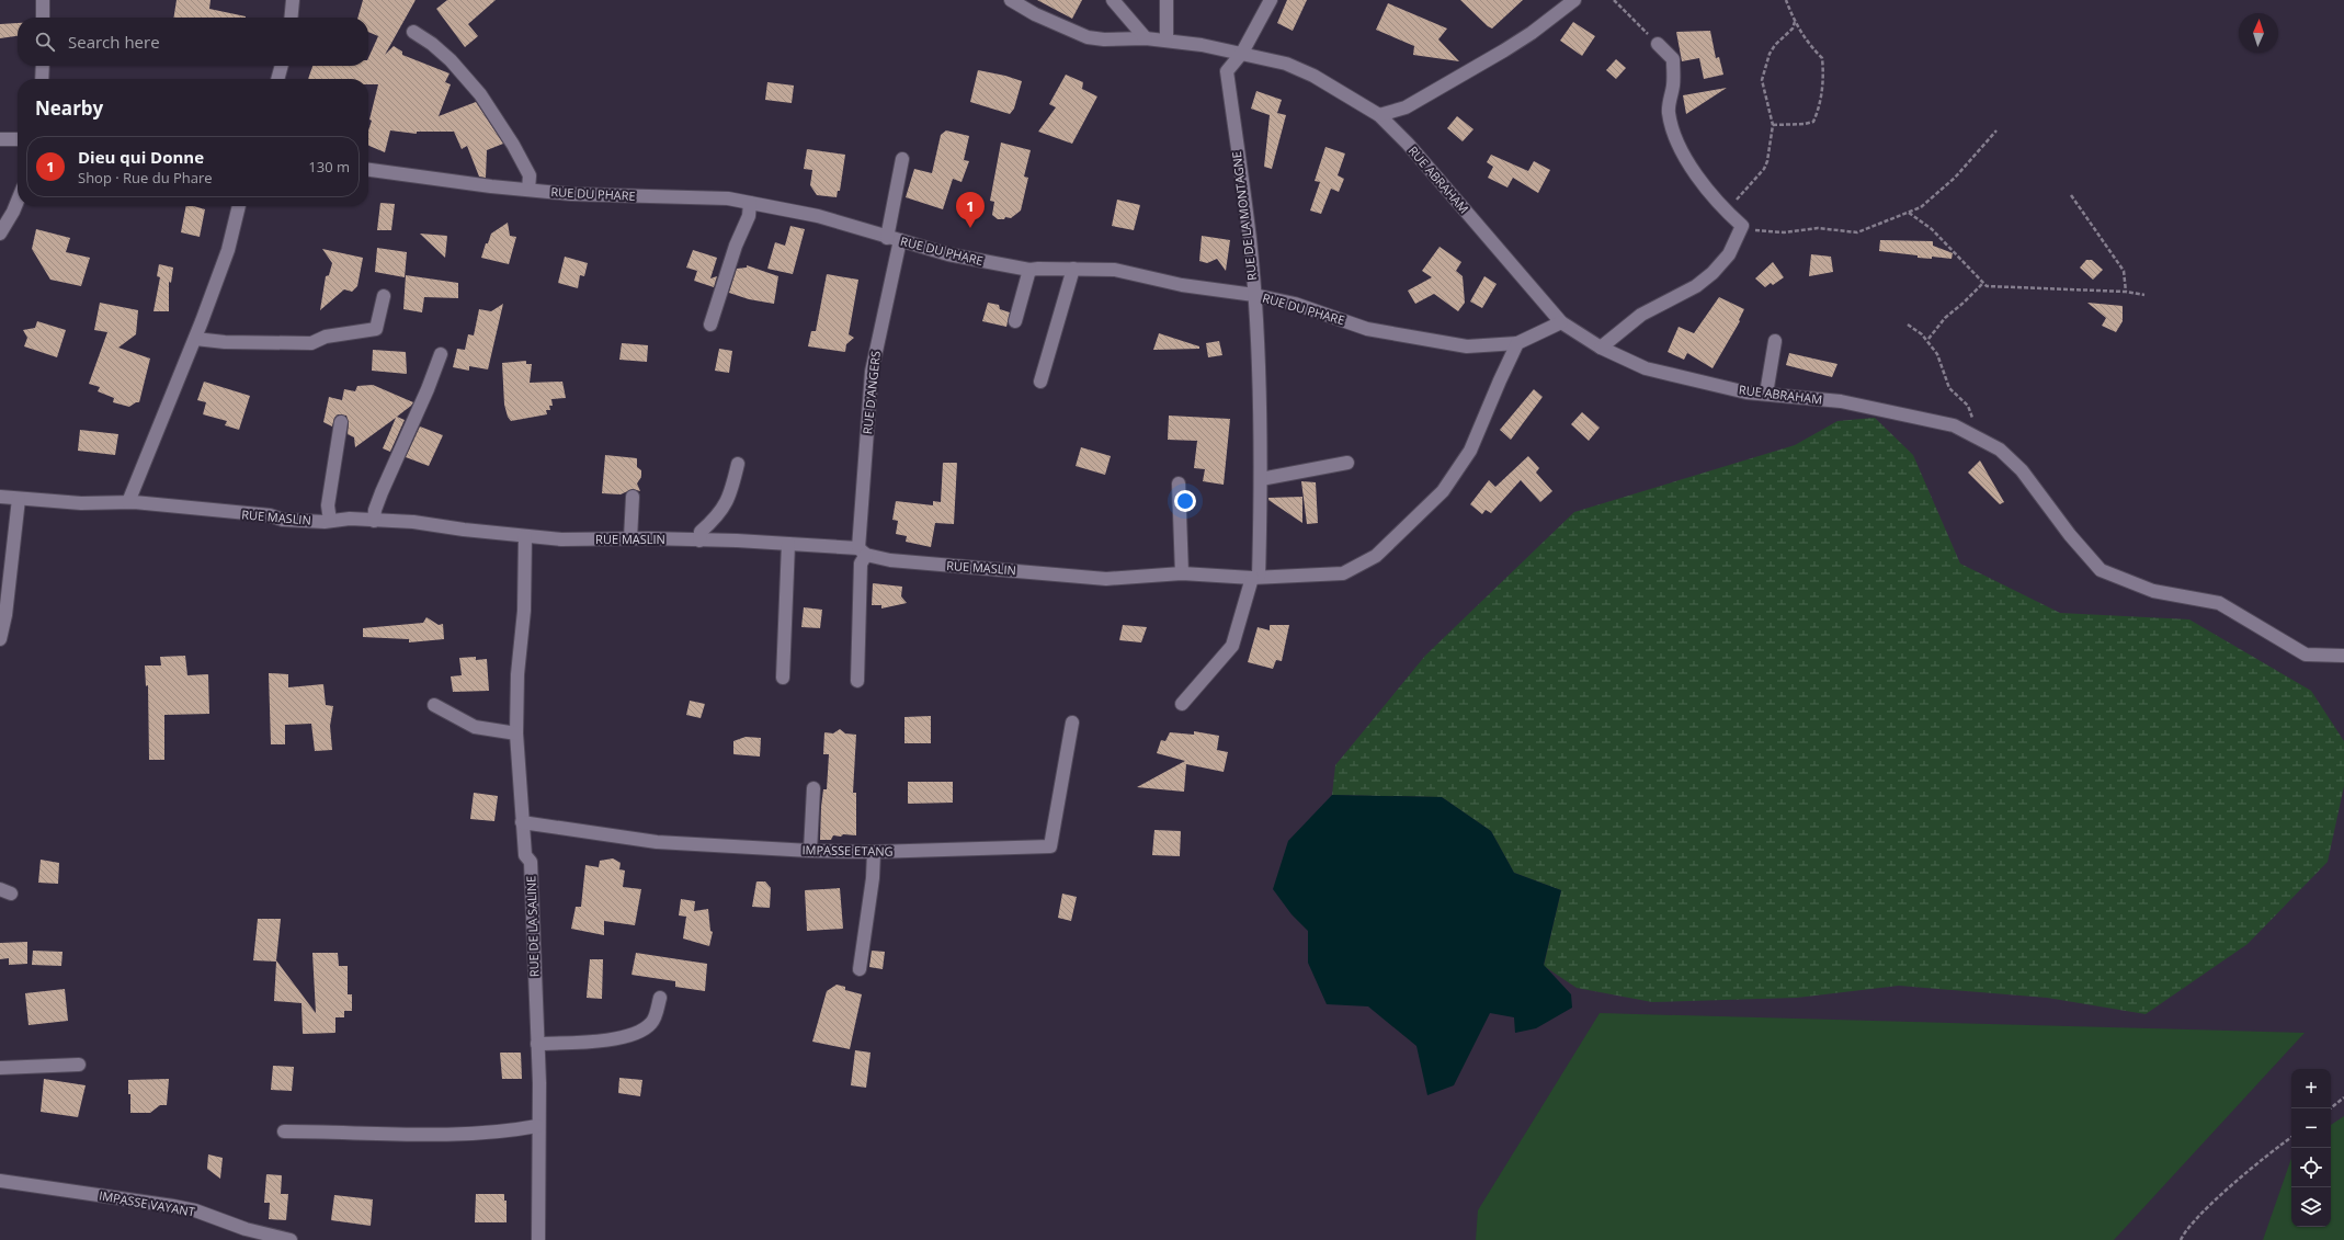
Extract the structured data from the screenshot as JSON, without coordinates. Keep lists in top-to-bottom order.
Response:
{
  "streets": {
    "street": [
      "RUE ABRAHAM",
      "RUE DU PHARE",
      "RUE DE LA MONTAGNE",
      "RUE D'ANGERS",
      "RUE MASLIN",
      "IMPASSE ETANG",
      "RUE DE LA SALINE",
      "IMPASSE VAYANT"
    ]
  },
  "crossings": [
    ["RUE ABRAHAM", "RUE DE LA MONTAGNE"],
    ["RUE DU PHARE", "RUE DE LA MONTAGNE"],
    ["RUE DU PHARE", "RUE D'ANGERS"],
    ["RUE DU PHARE", "RUE MASLIN"],
    ["RUE DE LA MONTAGNE", "RUE MASLIN"],
    ["RUE D'ANGERS", "RUE MASLIN"],
    ["RUE MASLIN", "RUE DE LA SALINE"],
    ["IMPASSE ETANG", "RUE DE LA SALINE"]
  ],
  "north": "top",
  "page": {
    "search": "Search here",
    "heading": "Nearby",
    "list": [
      {
        "mark": "1",
        "name": "Dieu qui Donne",
        "note": "Shop · Rue du Phare",
        "value": "130 m"
      }
    ],
    "pins": "1",
    "map_buttons": ["+", "−"]
  }
}
